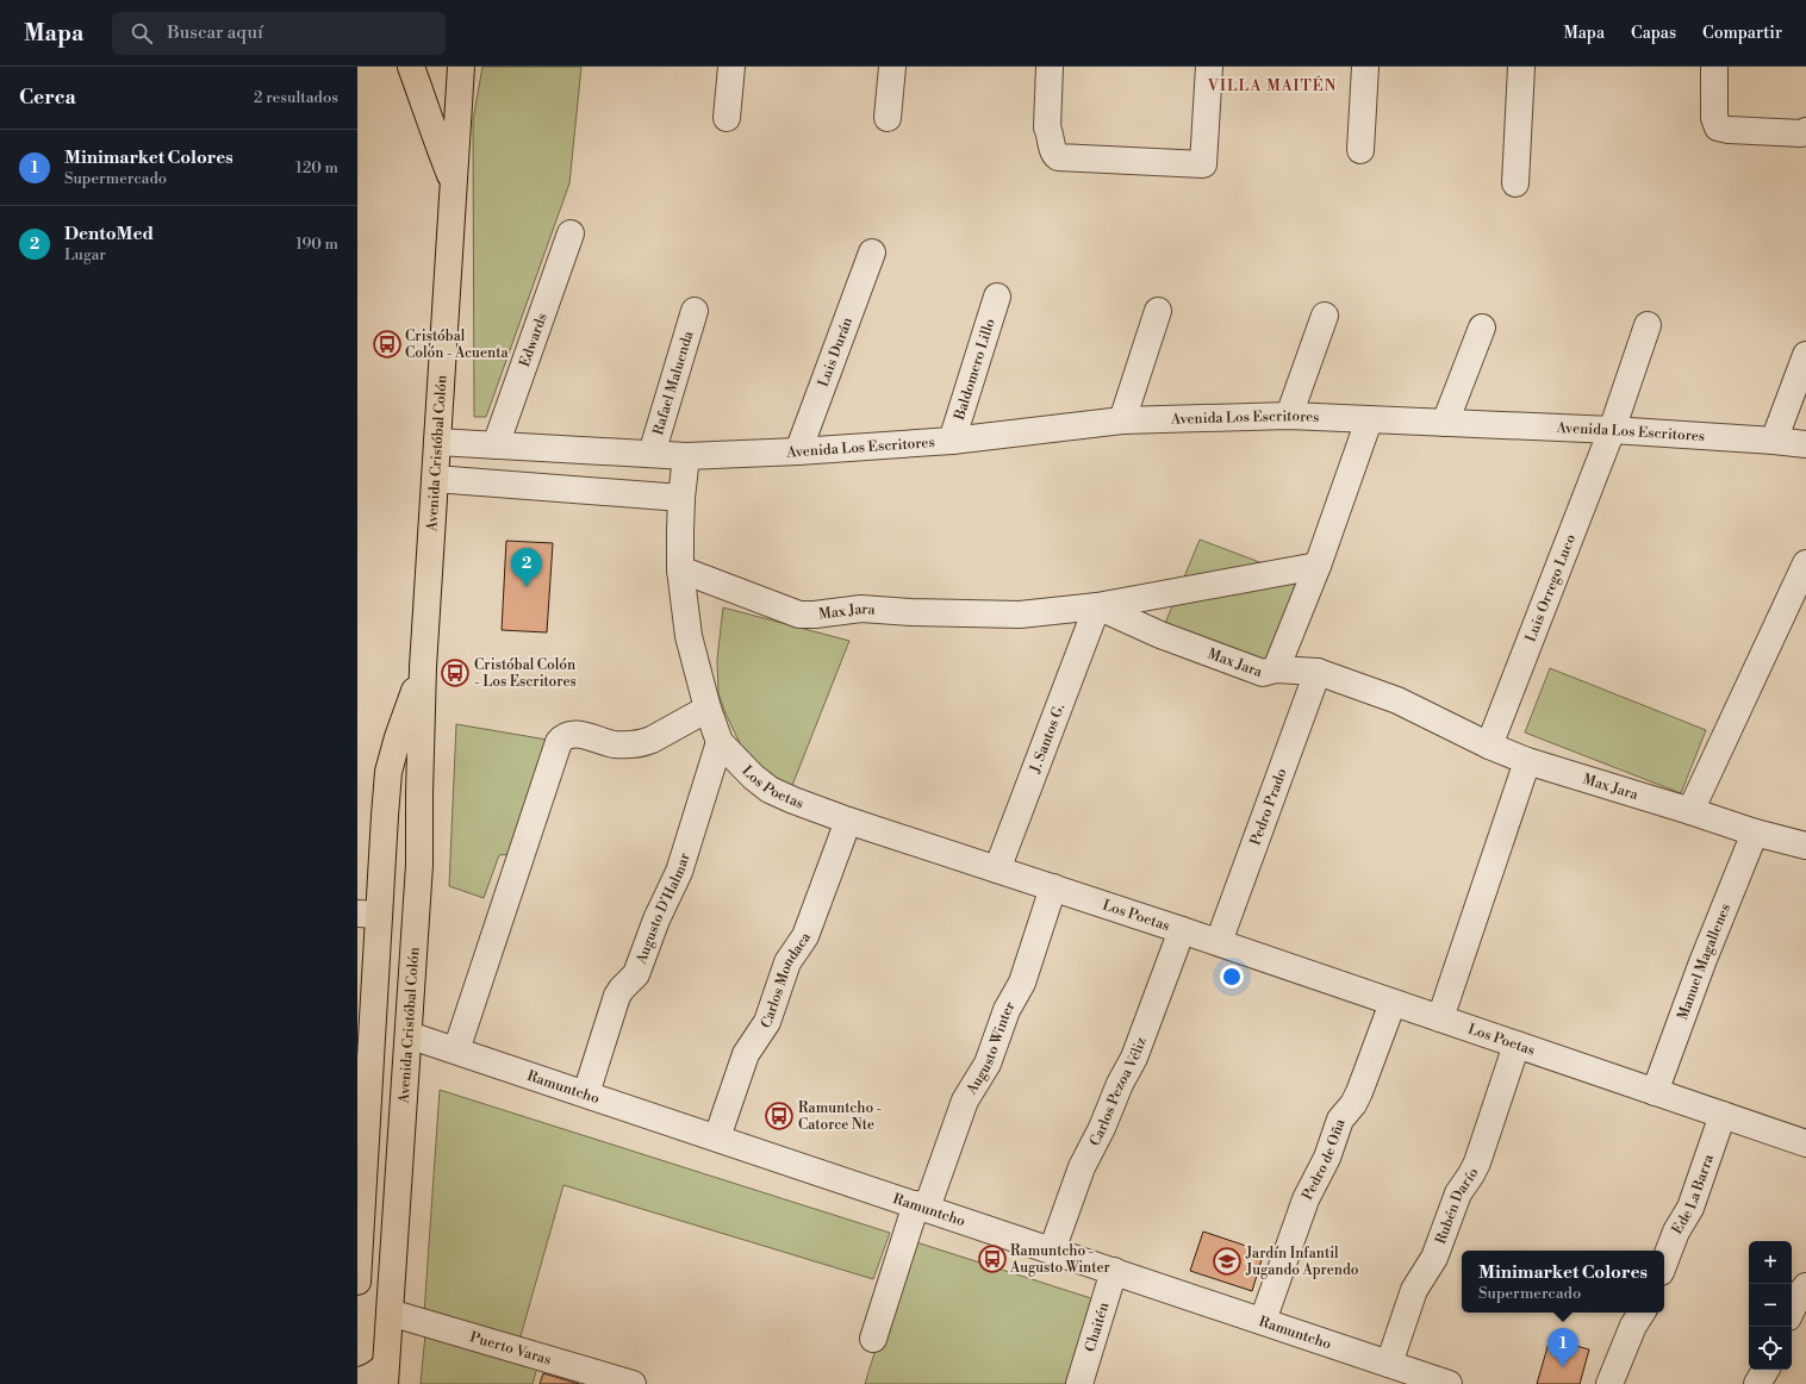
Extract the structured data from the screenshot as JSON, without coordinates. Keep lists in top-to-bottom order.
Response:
{
  "streets": {
    "main road": ["Avenida Cristóbal Colón"],
    "street": [
      "Edwards",
      "Luis Durán",
      "Baldomero Lillo",
      "Rafael Maluenda",
      "Avenida Los Escritores",
      "Luis Orrego Luco",
      "Max Jara",
      "J. Santos G.",
      "Los Poetas",
      "Pedro Prado",
      "Augusto D'Halmar",
      "Manuel Magallenes",
      "Carlos Mondaca",
      "Augusto Winter",
      "Ramuntcho",
      "Carlos Pezoa Véliz",
      "Pedro de Oña",
      "Ede La Barra",
      "Rubén Darío",
      "Chaitén",
      "Puerto Varas"
    ]
  },
  "crossings": [
    ["Edwards", "Avenida Los Escritores"],
    ["Luis Durán", "Avenida Los Escritores"],
    ["Baldomero Lillo", "Avenida Los Escritores"],
    ["Rafael Maluenda", "Avenida Los Escritores"],
    ["Avenida Los Escritores", "Avenida Cristóbal Colón"],
    ["Avenida Los Escritores", "Luis Orrego Luco"],
    ["Avenida Cristóbal Colón", "Ramuntcho"],
    ["Avenida Cristóbal Colón", "Puerto Varas"],
    ["Luis Orrego Luco", "Max Jara"],
    ["Max Jara", "J. Santos G."],
    ["Max Jara", "Los Poetas"],
    ["Max Jara", "Pedro Prado"],
    ["Max Jara", "Manuel Magallenes"],
    ["J. Santos G.", "Los Poetas"],
    ["Los Poetas", "Pedro Prado"],
    ["Los Poetas", "Augusto D'Halmar"],
    ["Los Poetas", "Manuel Magallenes"],
    ["Los Poetas", "Carlos Mondaca"],
    ["Los Poetas", "Augusto Winter"],
    ["Los Poetas", "Carlos Pezoa Véliz"],
    ["Los Poetas", "Pedro de Oña"],
    ["Los Poetas", "Ede La Barra"],
    ["Los Poetas", "Rubén Darío"],
    ["Augusto D'Halmar", "Ramuntcho"],
    ["Carlos Mondaca", "Ramuntcho"],
    ["Augusto Winter", "Ramuntcho"],
    ["Ramuntcho", "Carlos Pezoa Véliz"],
    ["Ramuntcho", "Pedro de Oña"],
    ["Ramuntcho", "Rubén Darío"],
    ["Ramuntcho", "Chaitén"]
  ],
  "districts": ["VILLA MAITÉN"],
  "places": {
    "bus stop": [
      "Cristóbal Colón - Acuenta",
      "Cristóbal Colón - Los Escritores",
      "Ramuntcho - Catorce Nte",
      "Ramuntcho - Augusto Winter"
    ],
    "school or university": ["Jardín Infantil Jugando Aprendo"]
  },
  "page": {
    "header": "Mapa",
    "search": "Buscar aquí",
    "nav": ["Mapa", "Capas", "Compartir"],
    "heading": ["Cerca", "2 resultados"],
    "list": [
      {
        "mark": "1",
        "name": "Minimarket Colores",
        "note": "Supermercado",
        "value": "120 m"
      },
      {
        "mark": "2",
        "name": "DentoMed",
        "note": "Lugar",
        "value": "190 m"
      }
    ],
    "pins": ["2", "1"],
    "map_buttons": ["+", "−"],
    "popup": ["Minimarket Colores", "Supermercado"]
  }
}
